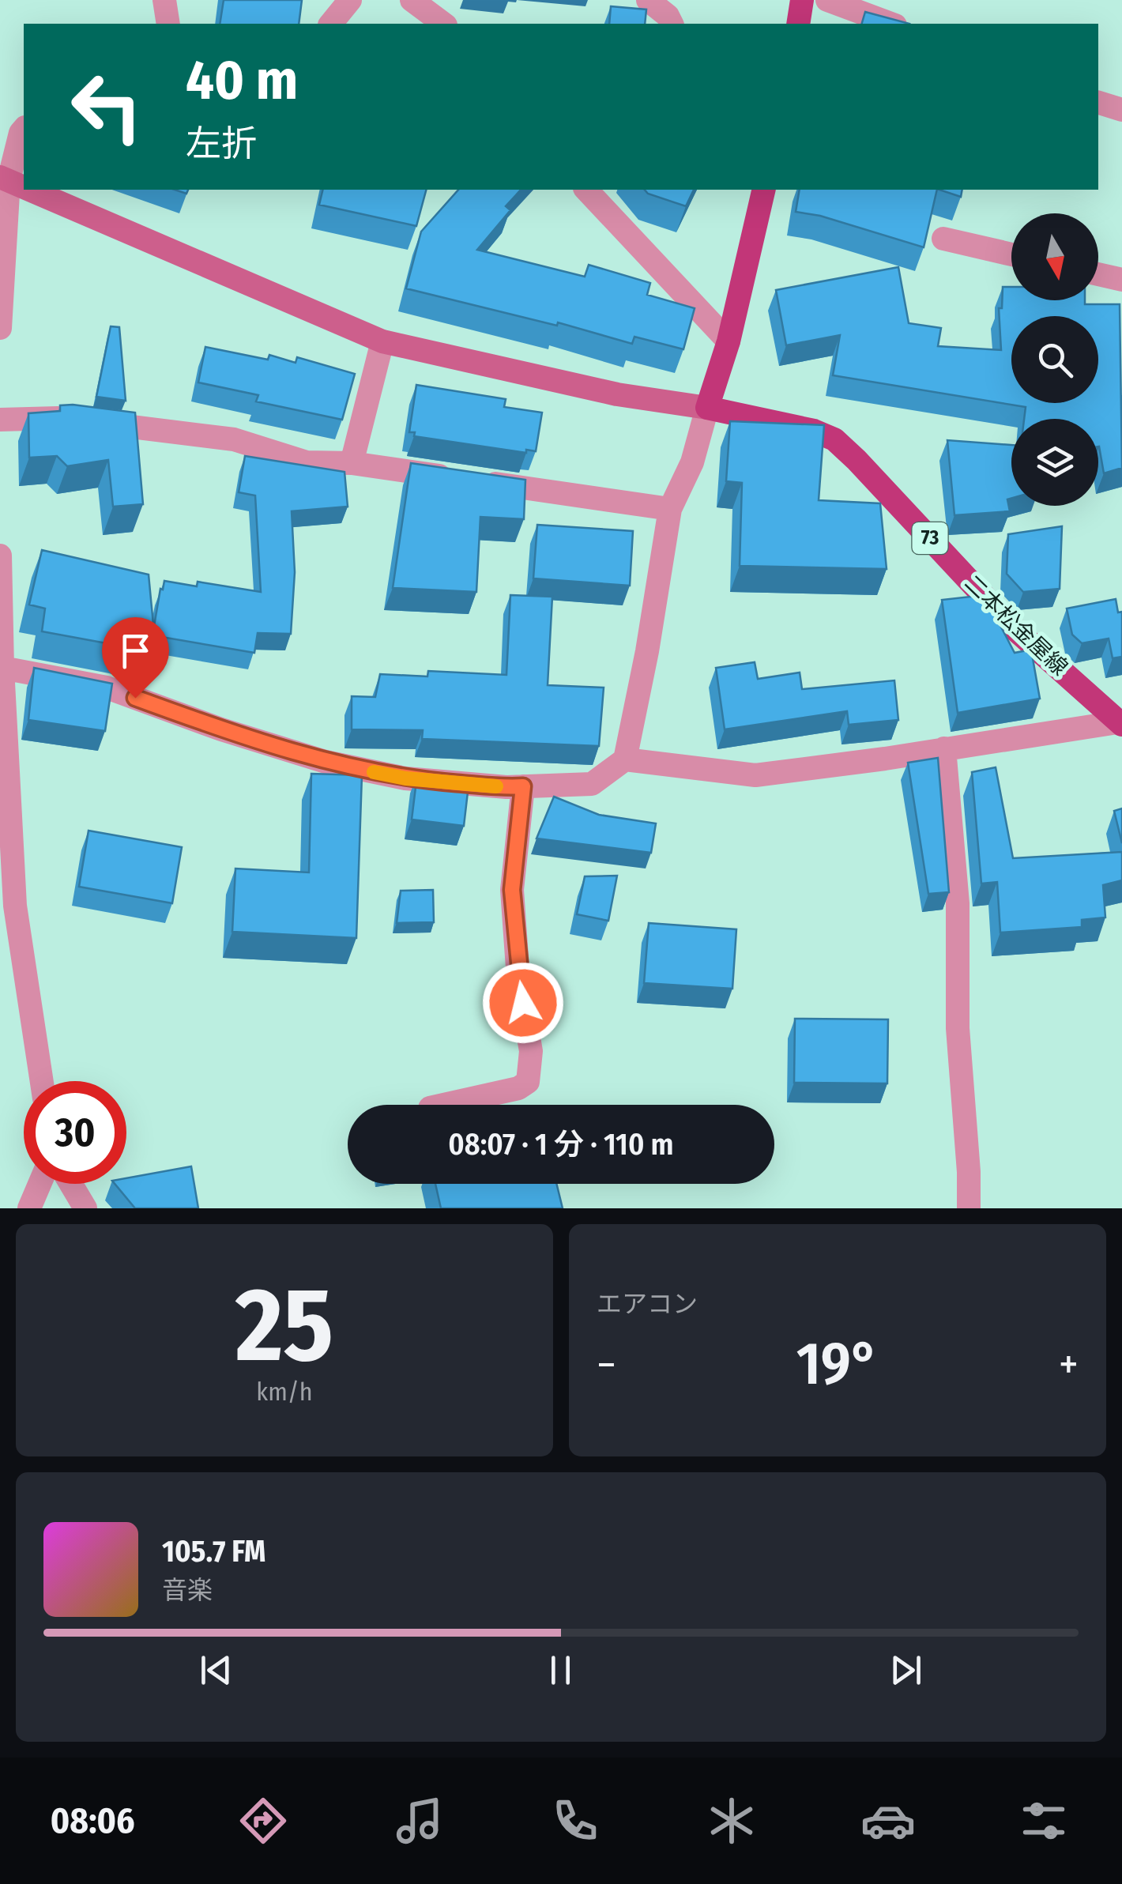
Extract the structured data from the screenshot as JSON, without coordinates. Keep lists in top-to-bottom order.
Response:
{
  "streets": {
    "main road": ["73", "二本松金屋線"]
  },
  "north": "bottom",
  "page": {
    "turn": ["40 m", "左折"],
    "limit": "30",
    "trip": "08:07 · 1 分 · 110 m",
    "tile": [
      ["25", "km/h"],
      "エアコン"
    ],
    "heat": ["−", "19°", "+"],
    "song": ["105.7 FM", "音楽"],
    "tabs": "08:06"
  }
}
